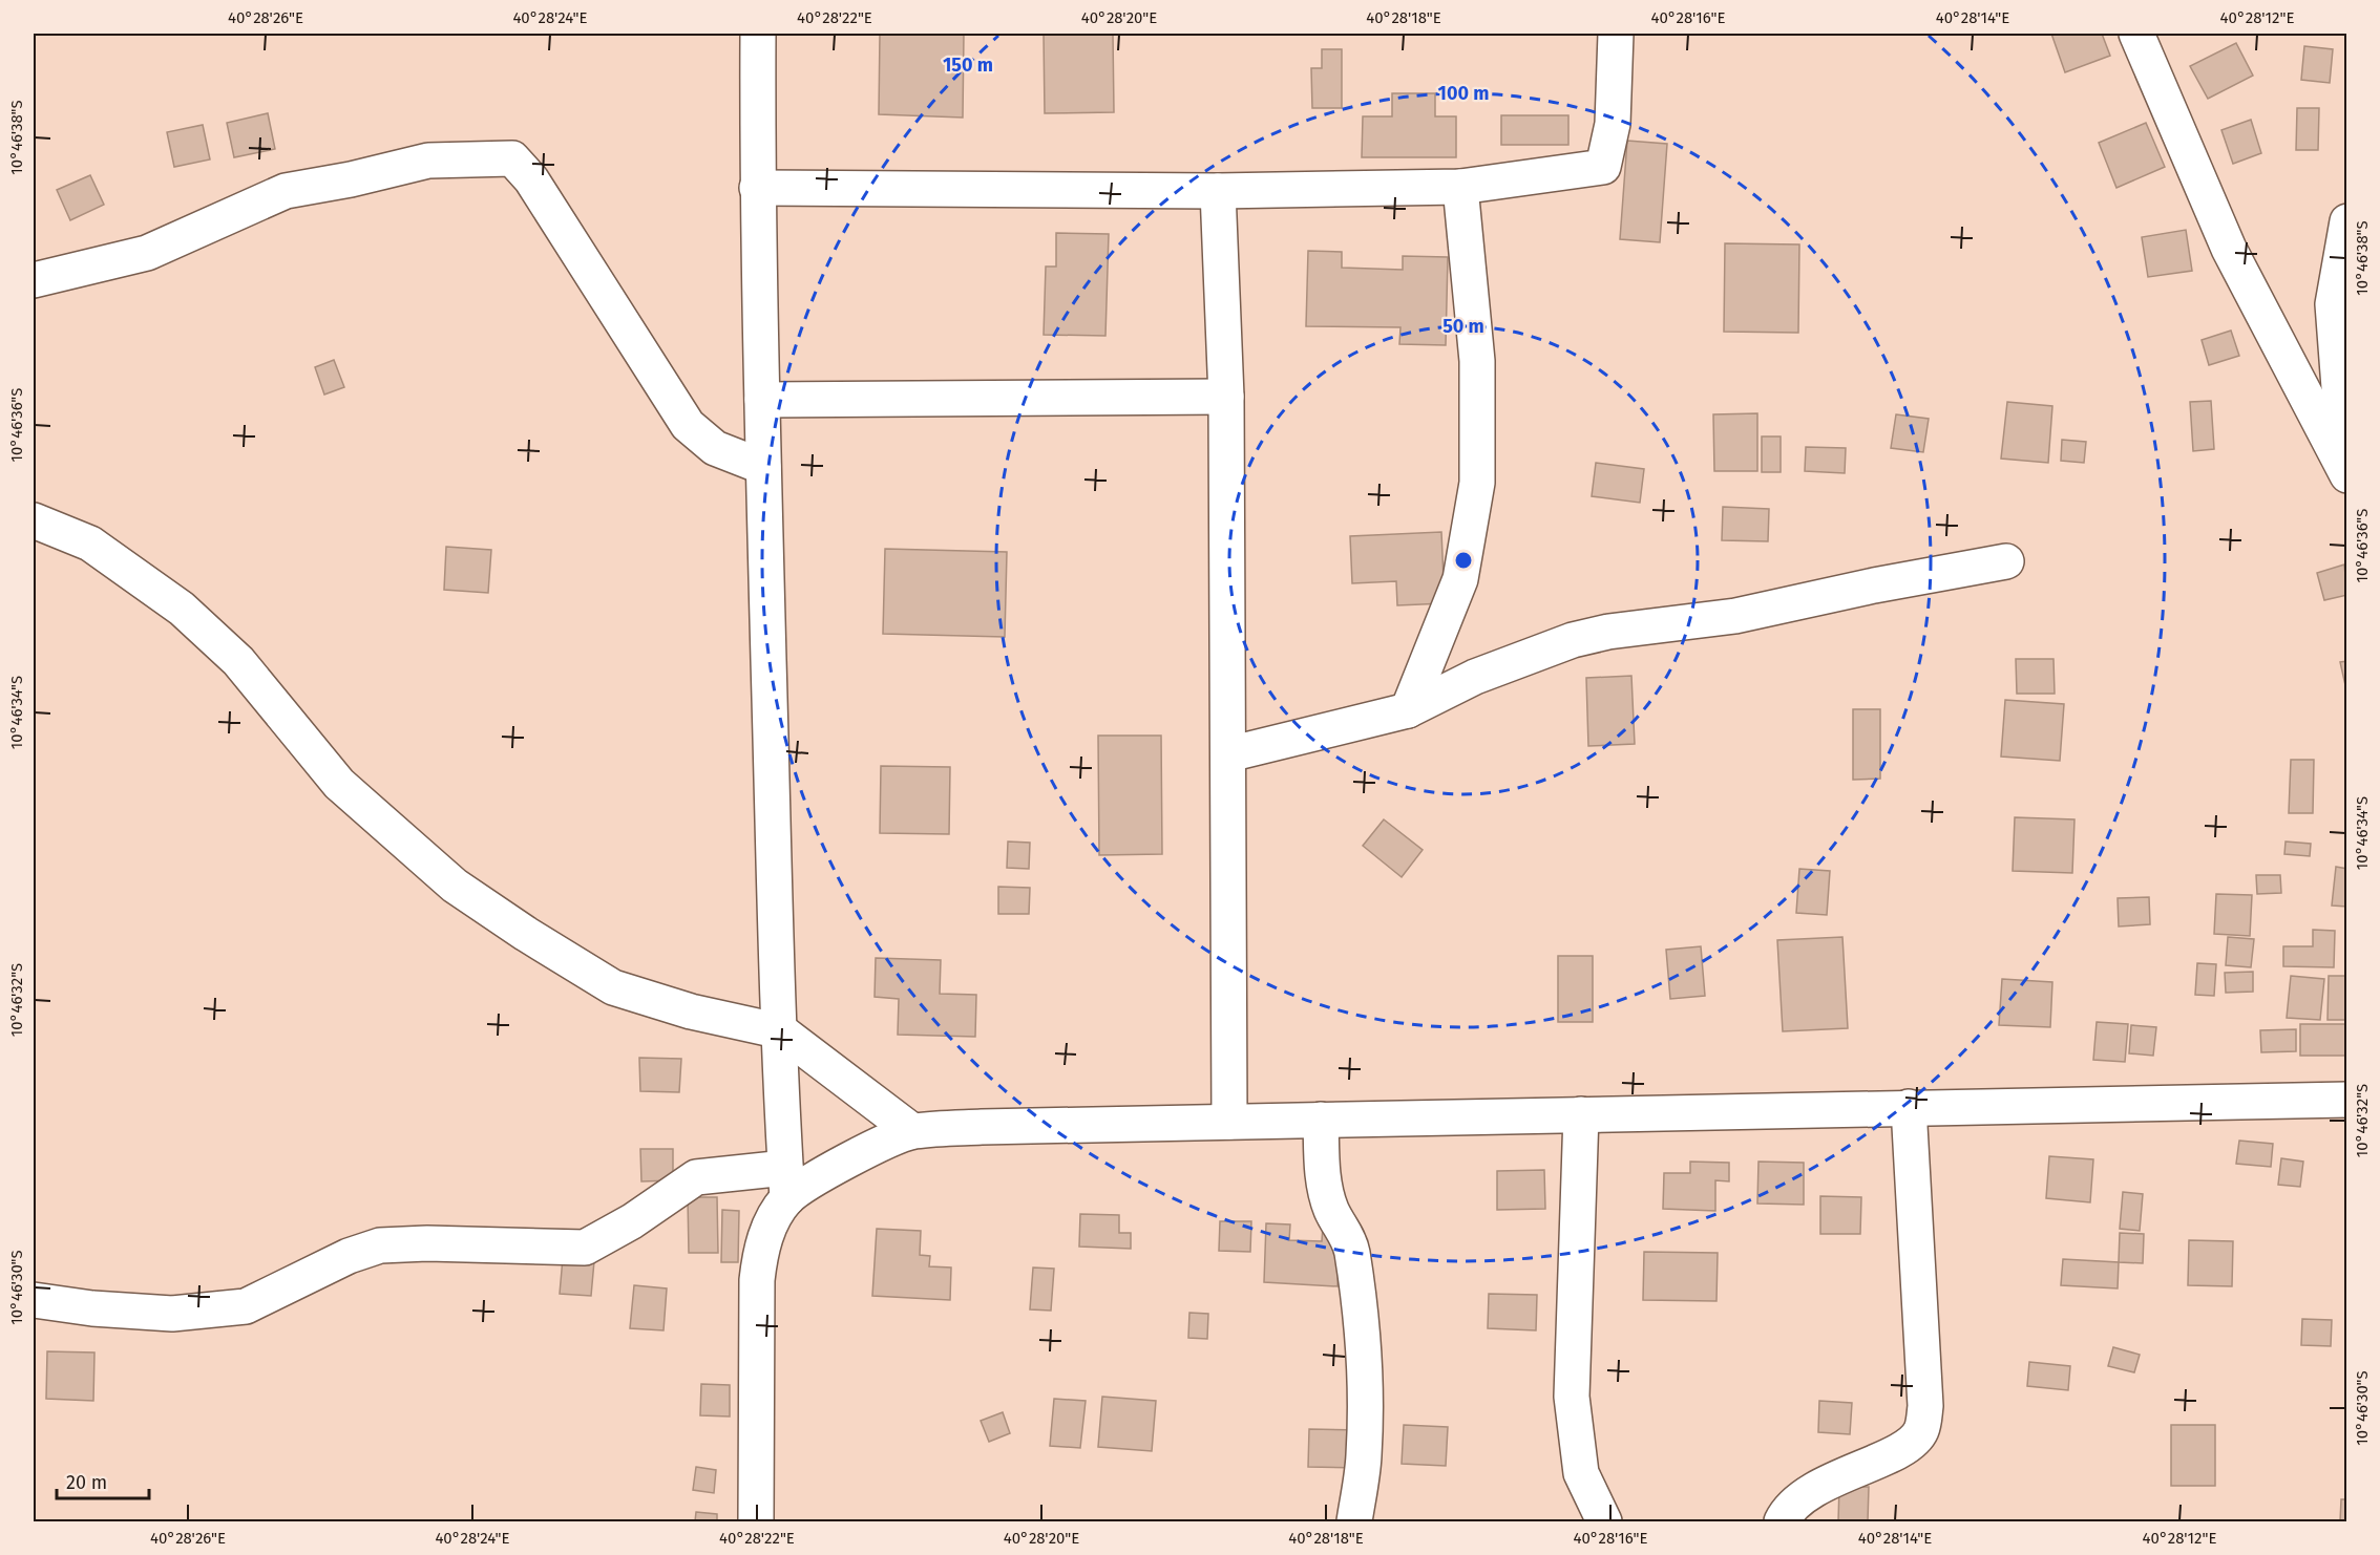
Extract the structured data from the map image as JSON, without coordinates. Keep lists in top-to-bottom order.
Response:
{
  "scale_bar": "20 m",
  "coordinates": [
    "40°28'26\"E",
    "40°28'24\"E",
    "40°28'22\"E",
    "40°28'20\"E",
    "40°28'18\"E",
    "40°28'16\"E",
    "40°28'14\"E",
    "40°28'12\"E",
    "10°46'38\"S",
    "10°46'36\"S",
    "10°46'34\"S",
    "10°46'32\"S",
    "10°46'30\"S"
  ],
  "rings": ["150 m", "100 m", "50 m"]
}
